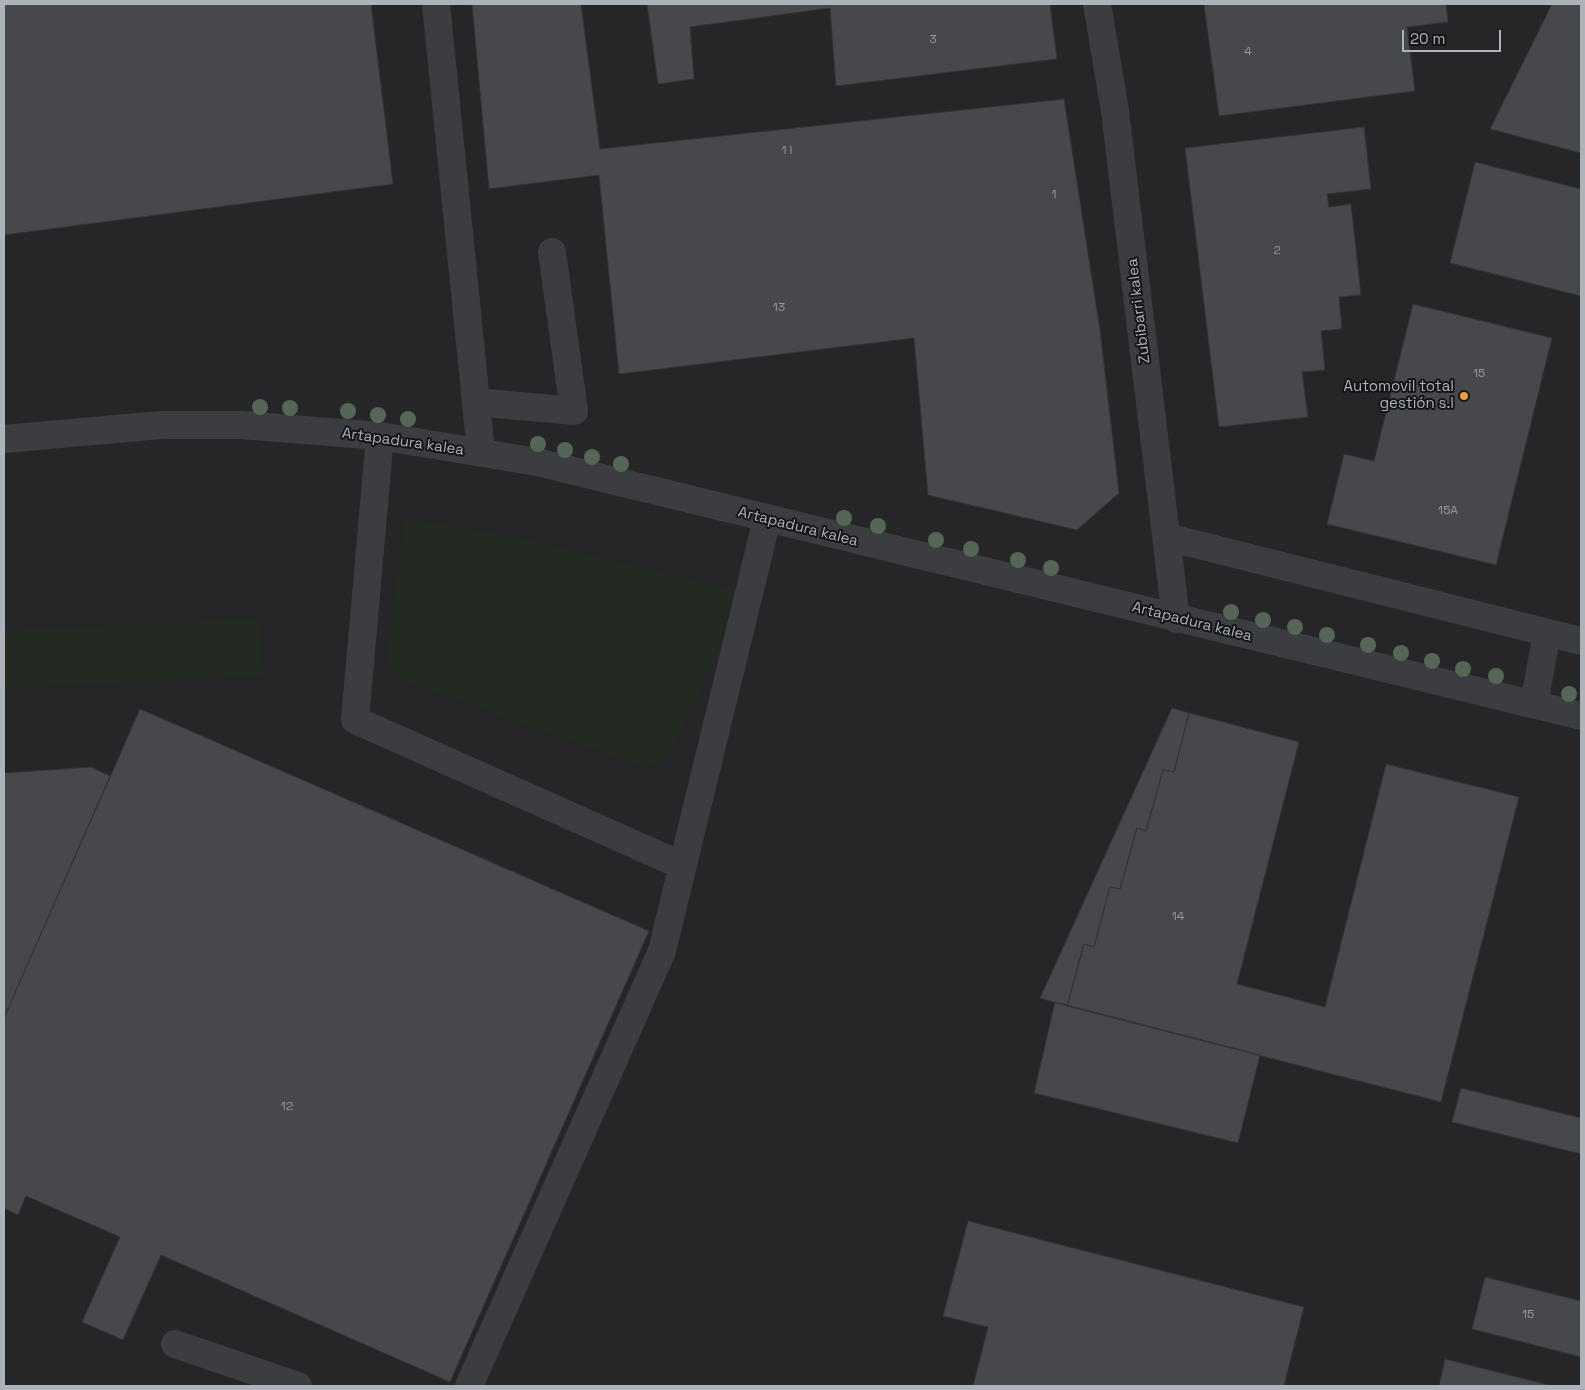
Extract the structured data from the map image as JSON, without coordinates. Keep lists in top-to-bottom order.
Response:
{
  "streets": {
    "street": ["Zubibarri kalea", "Artapadura kalea"]
  },
  "crossings": [
    ["Zubibarri kalea", "Artapadura kalea"]
  ],
  "places": ["Automovil total gestión s.l"],
  "house_numbers": [
    "3",
    "4",
    "1 I",
    "1",
    "2",
    "13",
    "15",
    "15A",
    "14",
    "12",
    "15"
  ],
  "scale_bar": "20 m"
}
